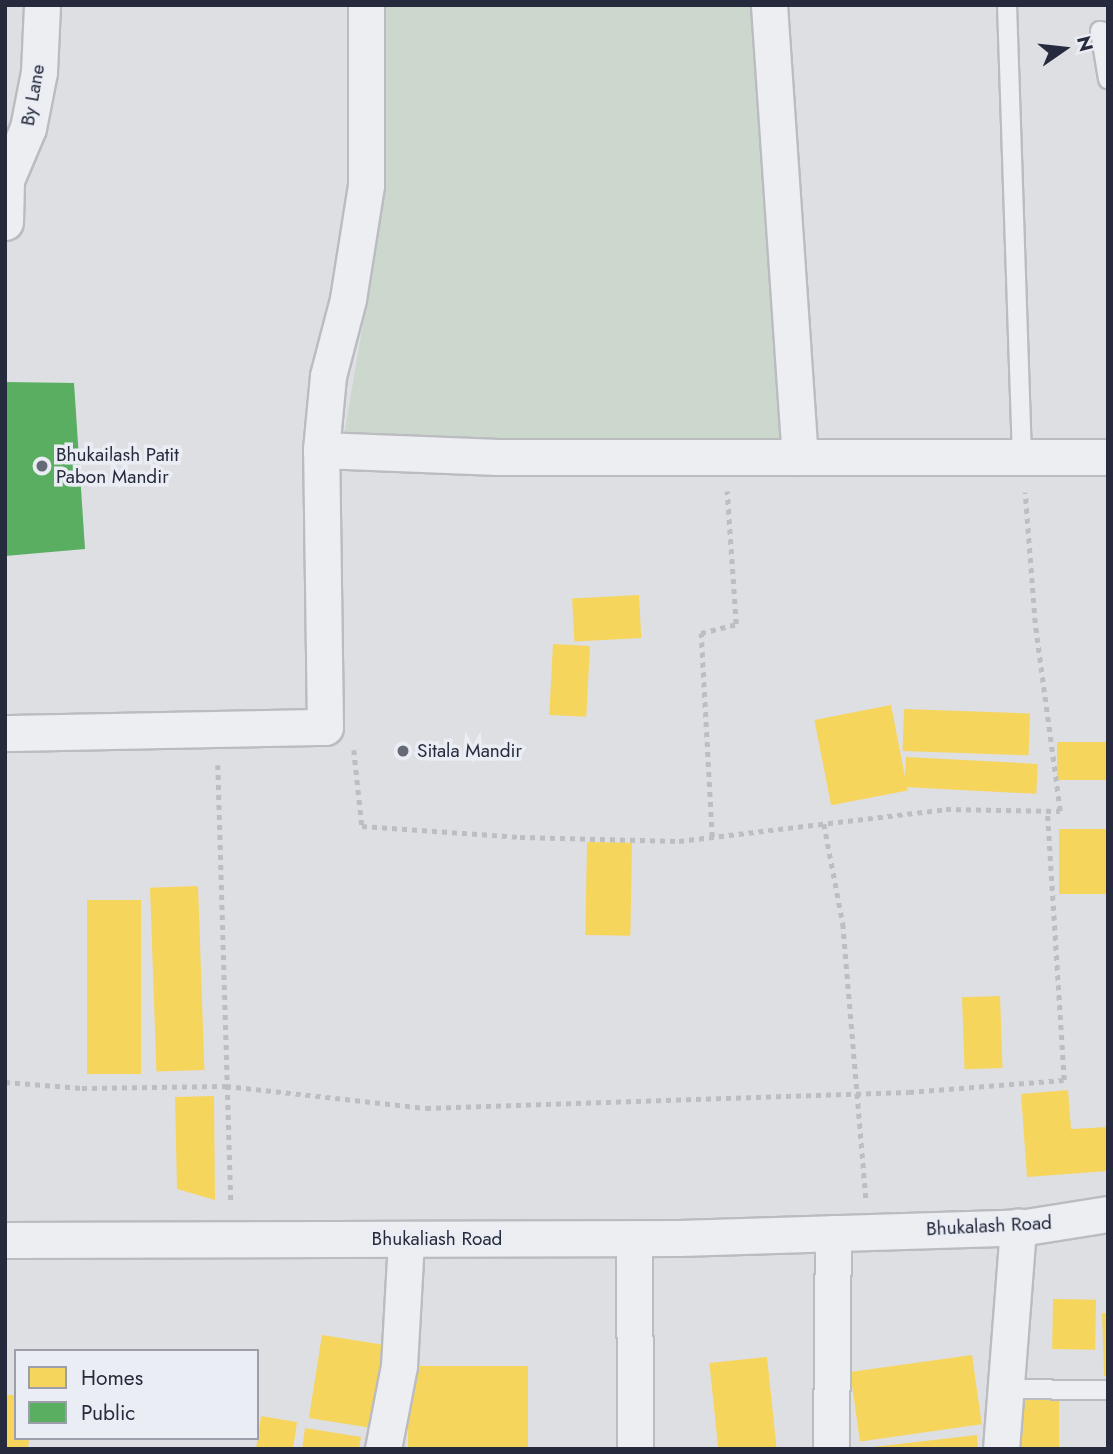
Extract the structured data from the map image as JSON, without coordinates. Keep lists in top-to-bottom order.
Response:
{
  "streets": {
    "street": ["By Lane", "Bhukalash Road", "Bhukaliash Road"]
  },
  "crossings": [
    ["Bhukalash Road", "Bhukaliash Road"]
  ],
  "places": ["Bhukailash Patit Pabon Mandir", "Sitala Mandir"],
  "legend": ["Homes", "Public"],
  "north": "right"
}
